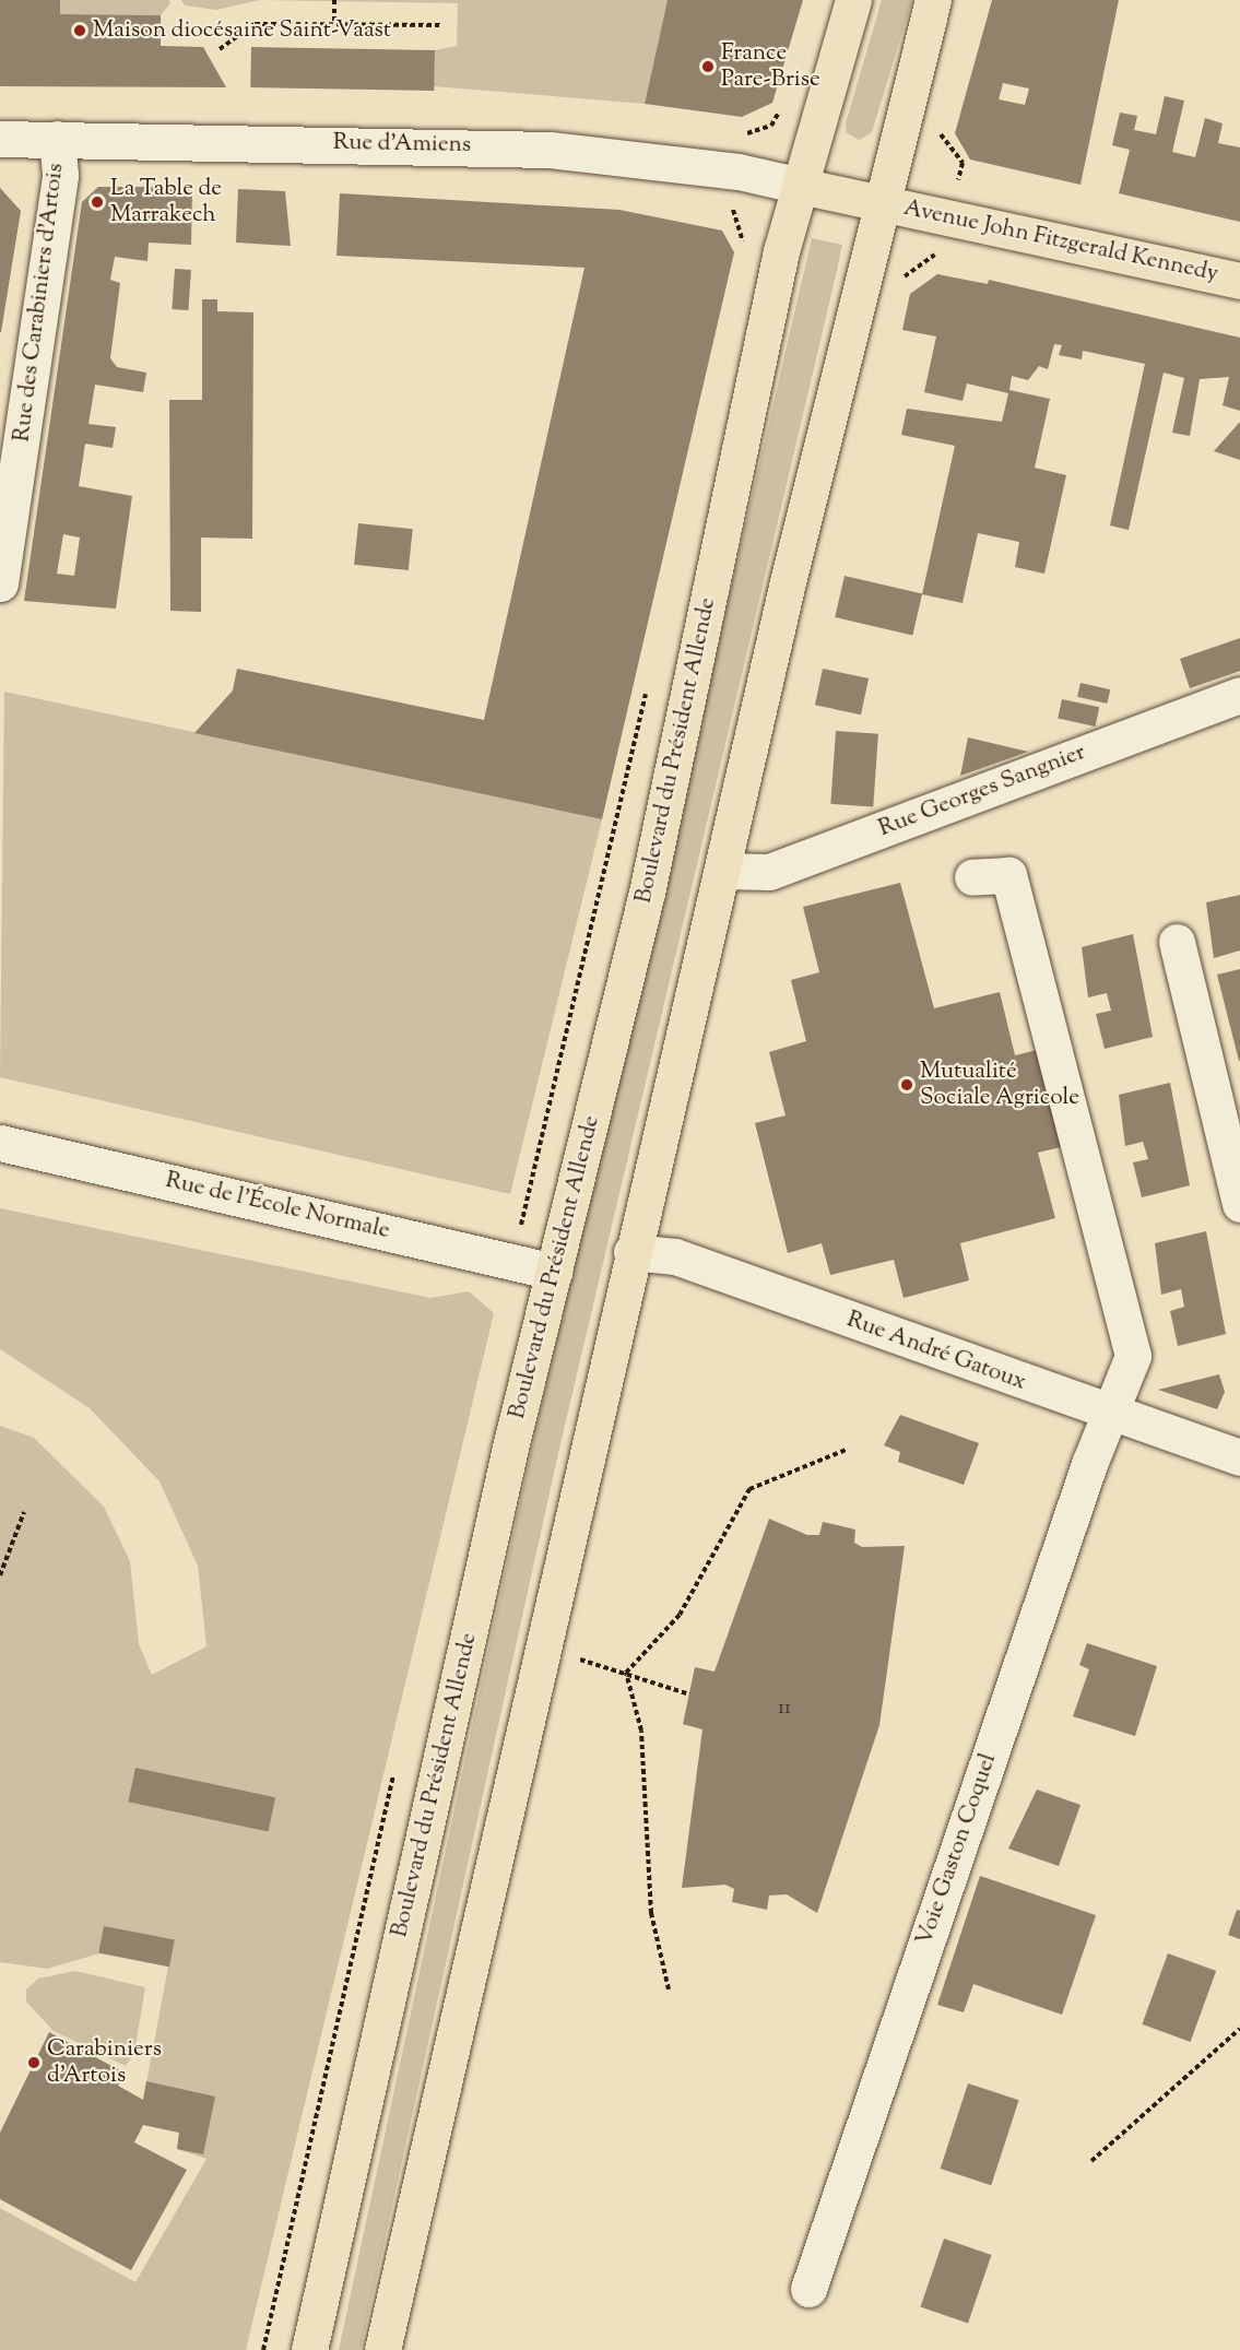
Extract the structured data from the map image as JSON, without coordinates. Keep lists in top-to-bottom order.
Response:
{
  "streets": {
    "main road": ["Avenue John Fitzgerald Kennedy", "Boulevard du Président Allende"],
    "street": [
      "Rue d'Amiens",
      "Rue des Carabiniers d'Artois",
      "Rue Georges Sangnier",
      "Rue de l'École Normale",
      "Rue André Gatoux",
      "Voie Gaston Coquel"
    ]
  },
  "crossings": [
    ["Rue d'Amiens", "Avenue John Fitzgerald Kennedy"],
    ["Rue d'Amiens", "Rue des Carabiniers d'Artois"],
    ["Rue d'Amiens", "Boulevard du Président Allende"],
    ["Avenue John Fitzgerald Kennedy", "Boulevard du Président Allende"],
    ["Boulevard du Président Allende", "Rue de l'École Normale"],
    ["Rue André Gatoux", "Voie Gaston Coquel"]
  ],
  "places": [
    "Maison diocésaine Saint-Vaast",
    "France Pare-Brise",
    "La Table de Marrakech",
    "Mutualité Sociale Agricole",
    "Carabiniers d'Artois"
  ],
  "house_numbers": ["11"]
}
